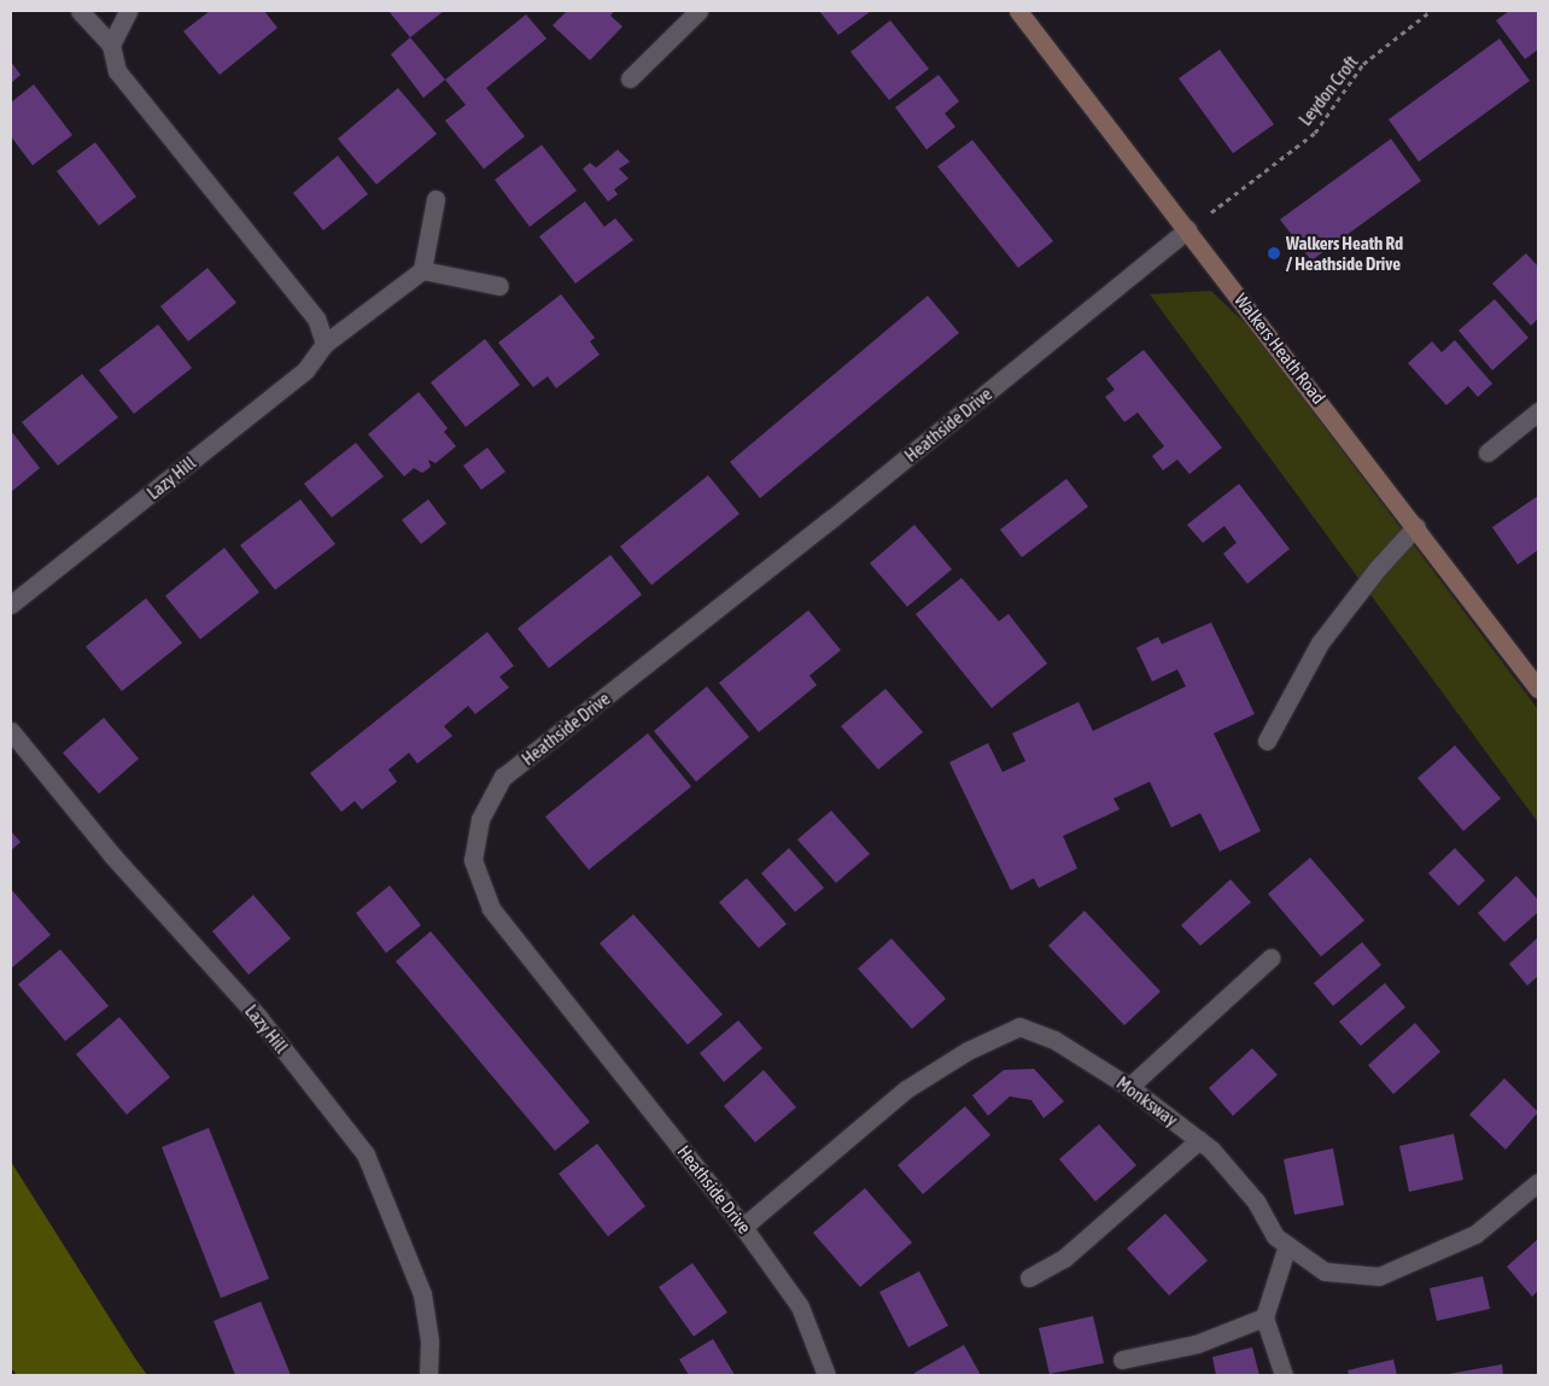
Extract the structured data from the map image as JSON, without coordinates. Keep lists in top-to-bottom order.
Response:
{
  "streets": {
    "street": [
      "Walkers Heath Road",
      "Heathside Drive",
      "Lazy Hill",
      "Monksway"
    ],
    "path": ["Leydon Croft"]
  },
  "crossings": [
    ["Leydon Croft", "Walkers Heath Road"],
    ["Leydon Croft", "Heathside Drive"],
    ["Walkers Heath Road", "Heathside Drive"],
    ["Heathside Drive", "Monksway"]
  ],
  "places": ["Walkers Heath Rd / Heathside Drive"]
}
